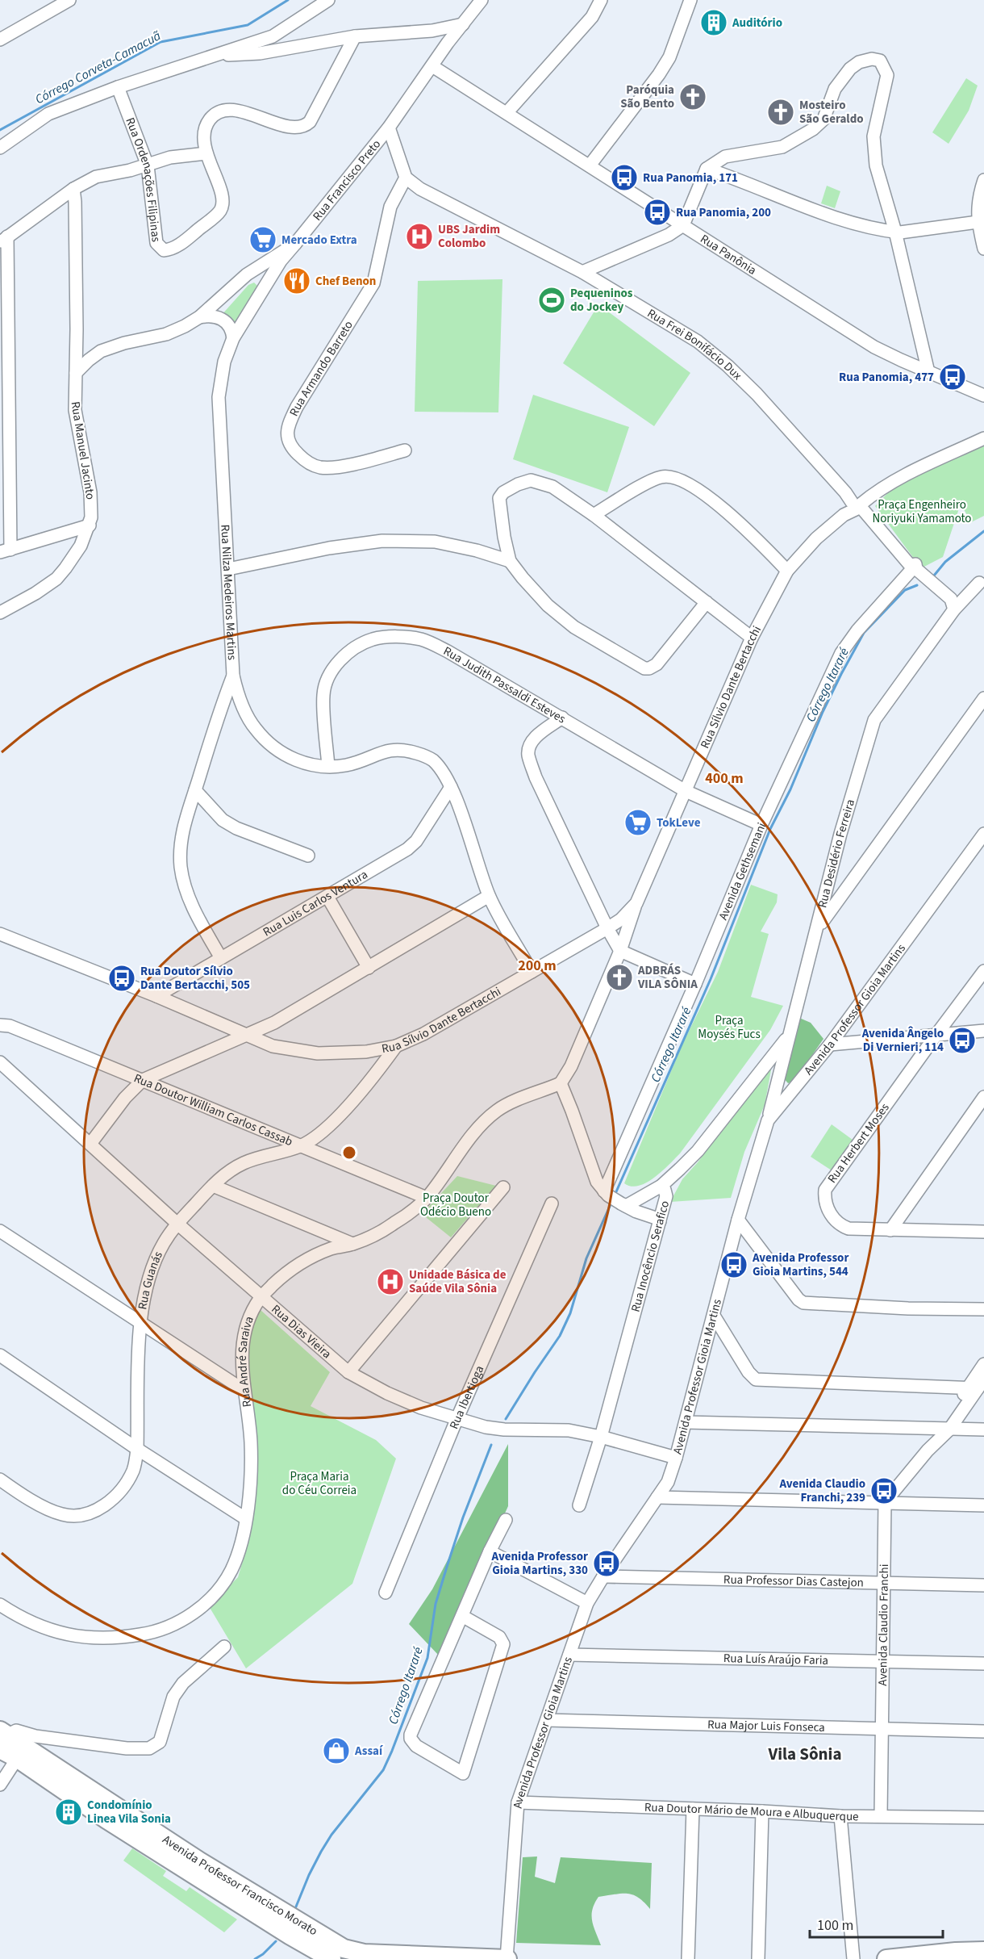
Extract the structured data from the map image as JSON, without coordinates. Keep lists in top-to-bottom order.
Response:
{
  "streets": {
    "highway": ["Avenida Professor Francisco Morato"],
    "street": [
      "Rua Ordenações Filipinas",
      "Rua Francisco Preto",
      "Rua Panônia",
      "Rua Frei Bonifácio Dux",
      "Rua Armando Barreto",
      "Rua Manuel Jacinto",
      "Rua Nilza Medeiros Martins",
      "Rua Judith Passaldi Esteves",
      "Rua Sílvio Dante Bertacchi",
      "Rua Desidério Ferreira",
      "Avenida Gethsemani",
      "Rua Luis Carlos Ventura",
      "Avenida Professor Gioia Martins",
      "Rua Doutor William Carlos Cassab",
      "Rua Herbert Moses",
      "Rua Inocêncio Serafico",
      "Rua Guanás",
      "Rua Dias Vieira",
      "Rua André Saraiva",
      "Rua Ibertioga",
      "Rua Professor Dias Castejon",
      "Avenida Claudio Franchi",
      "Rua Luís Araújo Faria",
      "Rua Major Luis Fonseca",
      "Rua Doutor Mário de Moura e Albuquerque"
    ]
  },
  "crossings": [
    ["Rua Francisco Preto", "Rua Panônia"],
    ["Rua Francisco Preto", "Rua Manuel Jacinto"],
    ["Rua Francisco Preto", "Rua Nilza Medeiros Martins"],
    ["Rua Frei Bonifácio Dux", "Rua Armando Barreto"],
    ["Rua Frei Bonifácio Dux", "Rua Sílvio Dante Bertacchi"],
    ["Rua Frei Bonifácio Dux", "Rua Desidério Ferreira"],
    ["Rua Frei Bonifácio Dux", "Avenida Gethsemani"],
    ["Rua Nilza Medeiros Martins", "Rua Judith Passaldi Esteves"],
    ["Rua Nilza Medeiros Martins", "Rua Sílvio Dante Bertacchi"],
    ["Rua Nilza Medeiros Martins", "Rua Luis Carlos Ventura"],
    ["Rua Judith Passaldi Esteves", "Rua Sílvio Dante Bertacchi"],
    ["Rua Judith Passaldi Esteves", "Avenida Gethsemani"],
    ["Rua Sílvio Dante Bertacchi", "Rua Luis Carlos Ventura"],
    ["Rua Sílvio Dante Bertacchi", "Rua Guanás"],
    ["Rua Desidério Ferreira", "Avenida Professor Gioia Martins"],
    ["Rua Desidério Ferreira", "Rua Inocêncio Serafico"],
    ["Avenida Professor Gioia Martins", "Rua Dias Vieira"],
    ["Avenida Professor Gioia Martins", "Rua Professor Dias Castejon"],
    ["Avenida Professor Gioia Martins", "Rua Luís Araújo Faria"],
    ["Avenida Professor Gioia Martins", "Rua Major Luis Fonseca"],
    ["Avenida Professor Gioia Martins", "Rua Doutor Mário de Moura e Albuquerque"],
    ["Avenida Professor Gioia Martins", "Avenida Professor Francisco Morato"],
    ["Rua Doutor William Carlos Cassab", "Rua Guanás"],
    ["Rua Doutor William Carlos Cassab", "Rua André Saraiva"],
    ["Rua Inocêncio Serafico", "Rua Dias Vieira"],
    ["Rua Guanás", "Rua Dias Vieira"],
    ["Rua Dias Vieira", "Rua André Saraiva"],
    ["Rua Dias Vieira", "Rua Ibertioga"],
    ["Rua Professor Dias Castejon", "Avenida Claudio Franchi"],
    ["Avenida Claudio Franchi", "Rua Luís Araújo Faria"],
    ["Avenida Claudio Franchi", "Rua Major Luis Fonseca"],
    ["Avenida Claudio Franchi", "Rua Doutor Mário de Moura e Albuquerque"]
  ],
  "districts": ["Vila Sônia"],
  "water": ["Córrego Corveta-Camacuã", "Córrego Itararé"],
  "parks": [
    "Praça Engenheiro Noriyuki Yamamoto",
    "Praça Moysés Fucs",
    "Praça Doutor Odécio Bueno",
    "Praça Maria do Céu Correia"
  ],
  "places": {
    "building": ["Auditório", "Condomínio Linea Vila Sonia"],
    "church": ["Paróquia São Bento", "Mosteiro São Geraldo", "ADBRÁS VILA SÔNIA"],
    "bus stop": [
      "Rua Panomia, 171",
      "Rua Panomia, 200",
      "Rua Panomia, 477",
      "Rua Doutor Sílvio Dante Bertacchi, 505",
      "Avenida Ângelo Di Vernieri, 114",
      "Avenida Professor Gioia Martins, 544",
      "Avenida Claudio Franchi, 239",
      "Avenida Professor Gioia Martins, 330"
    ],
    "hospital": ["UBS Jardim Colombo", "Unidade Básica de Saúde Vila Sônia"],
    "supermarket": ["Mercado Extra", "TokLeve"],
    "restaurant": ["Chef Benon"],
    "sports": ["Pequeninos do Jockey"],
    "shop": ["Assaí"]
  },
  "scale_bar": "100 m",
  "rings": ["400 m", "200 m"]
}
